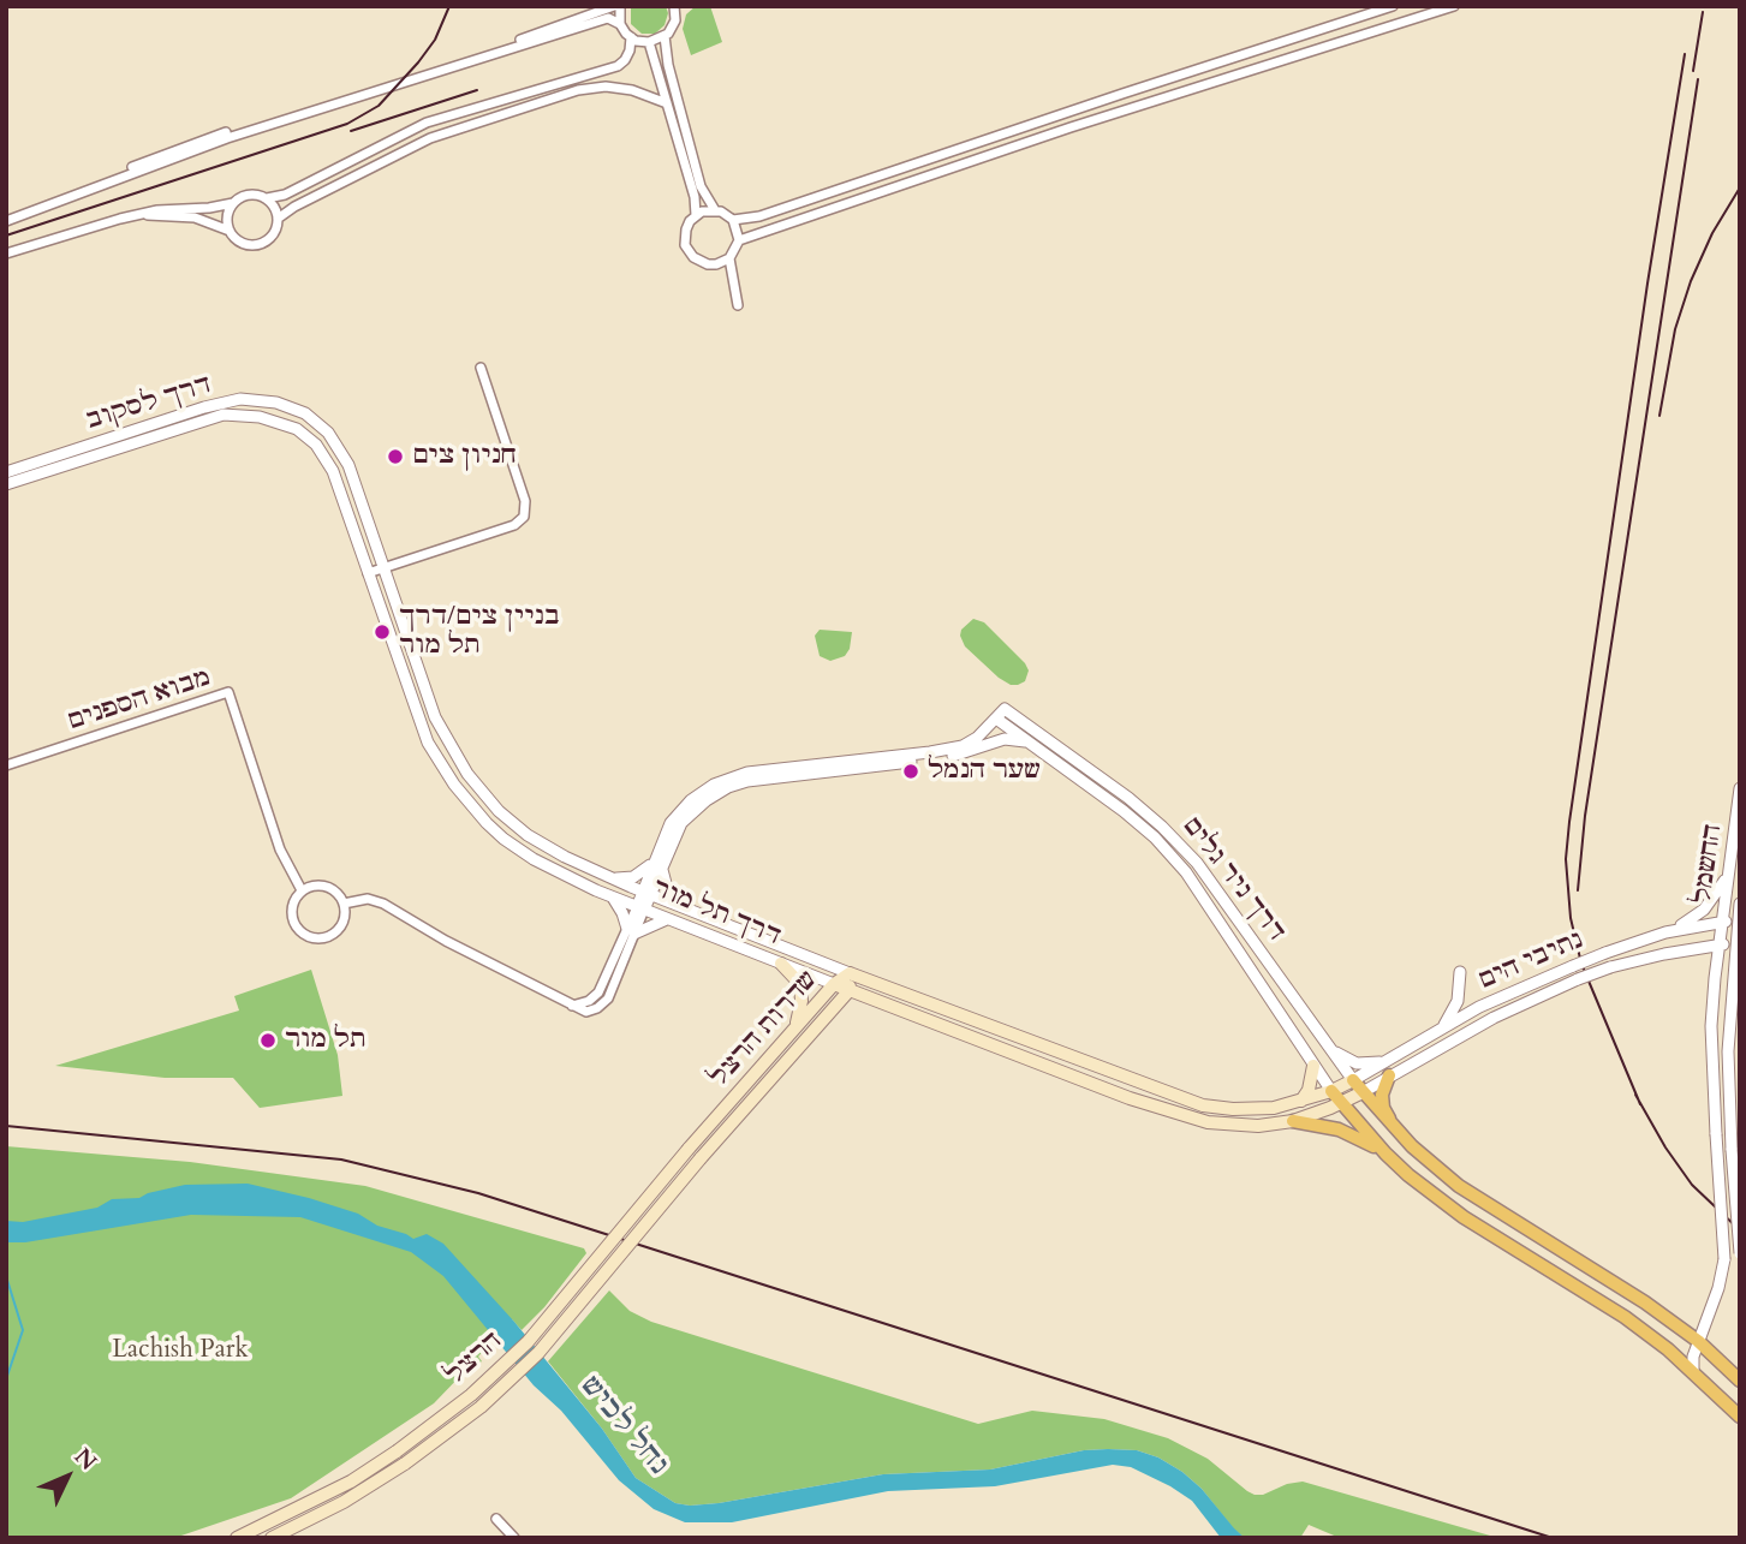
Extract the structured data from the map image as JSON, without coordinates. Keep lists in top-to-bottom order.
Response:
{
  "streets": {
    "main road": ["דרך תל מור", "שדרות הרצל", "הרצל"],
    "street": [
      "דרך לסקוב",
      "מבוא הספנים",
      "החשמל",
      "דרך ניר גלים",
      "נתיבי הים"
    ]
  },
  "crossings": [
    ["דרך לסקוב", "דרך תל מור"],
    ["החשמל", "נתיבי הים"],
    ["דרך ניר גלים", "דרך תל מור"],
    ["דרך ניר גלים", "נתיבי הים"],
    ["דרך תל מור", "נתיבי הים"],
    ["דרך תל מור", "שדרות הרצל"],
    ["שדרות הרצל", "הרצל"]
  ],
  "water": ["נחל לכיש"],
  "parks": ["Lachish Park"],
  "places": [
    "חניון צים",
    "בניין צים/דרך תל מור",
    "שער הנמל",
    "תל מור"
  ],
  "north": "top right"
}
